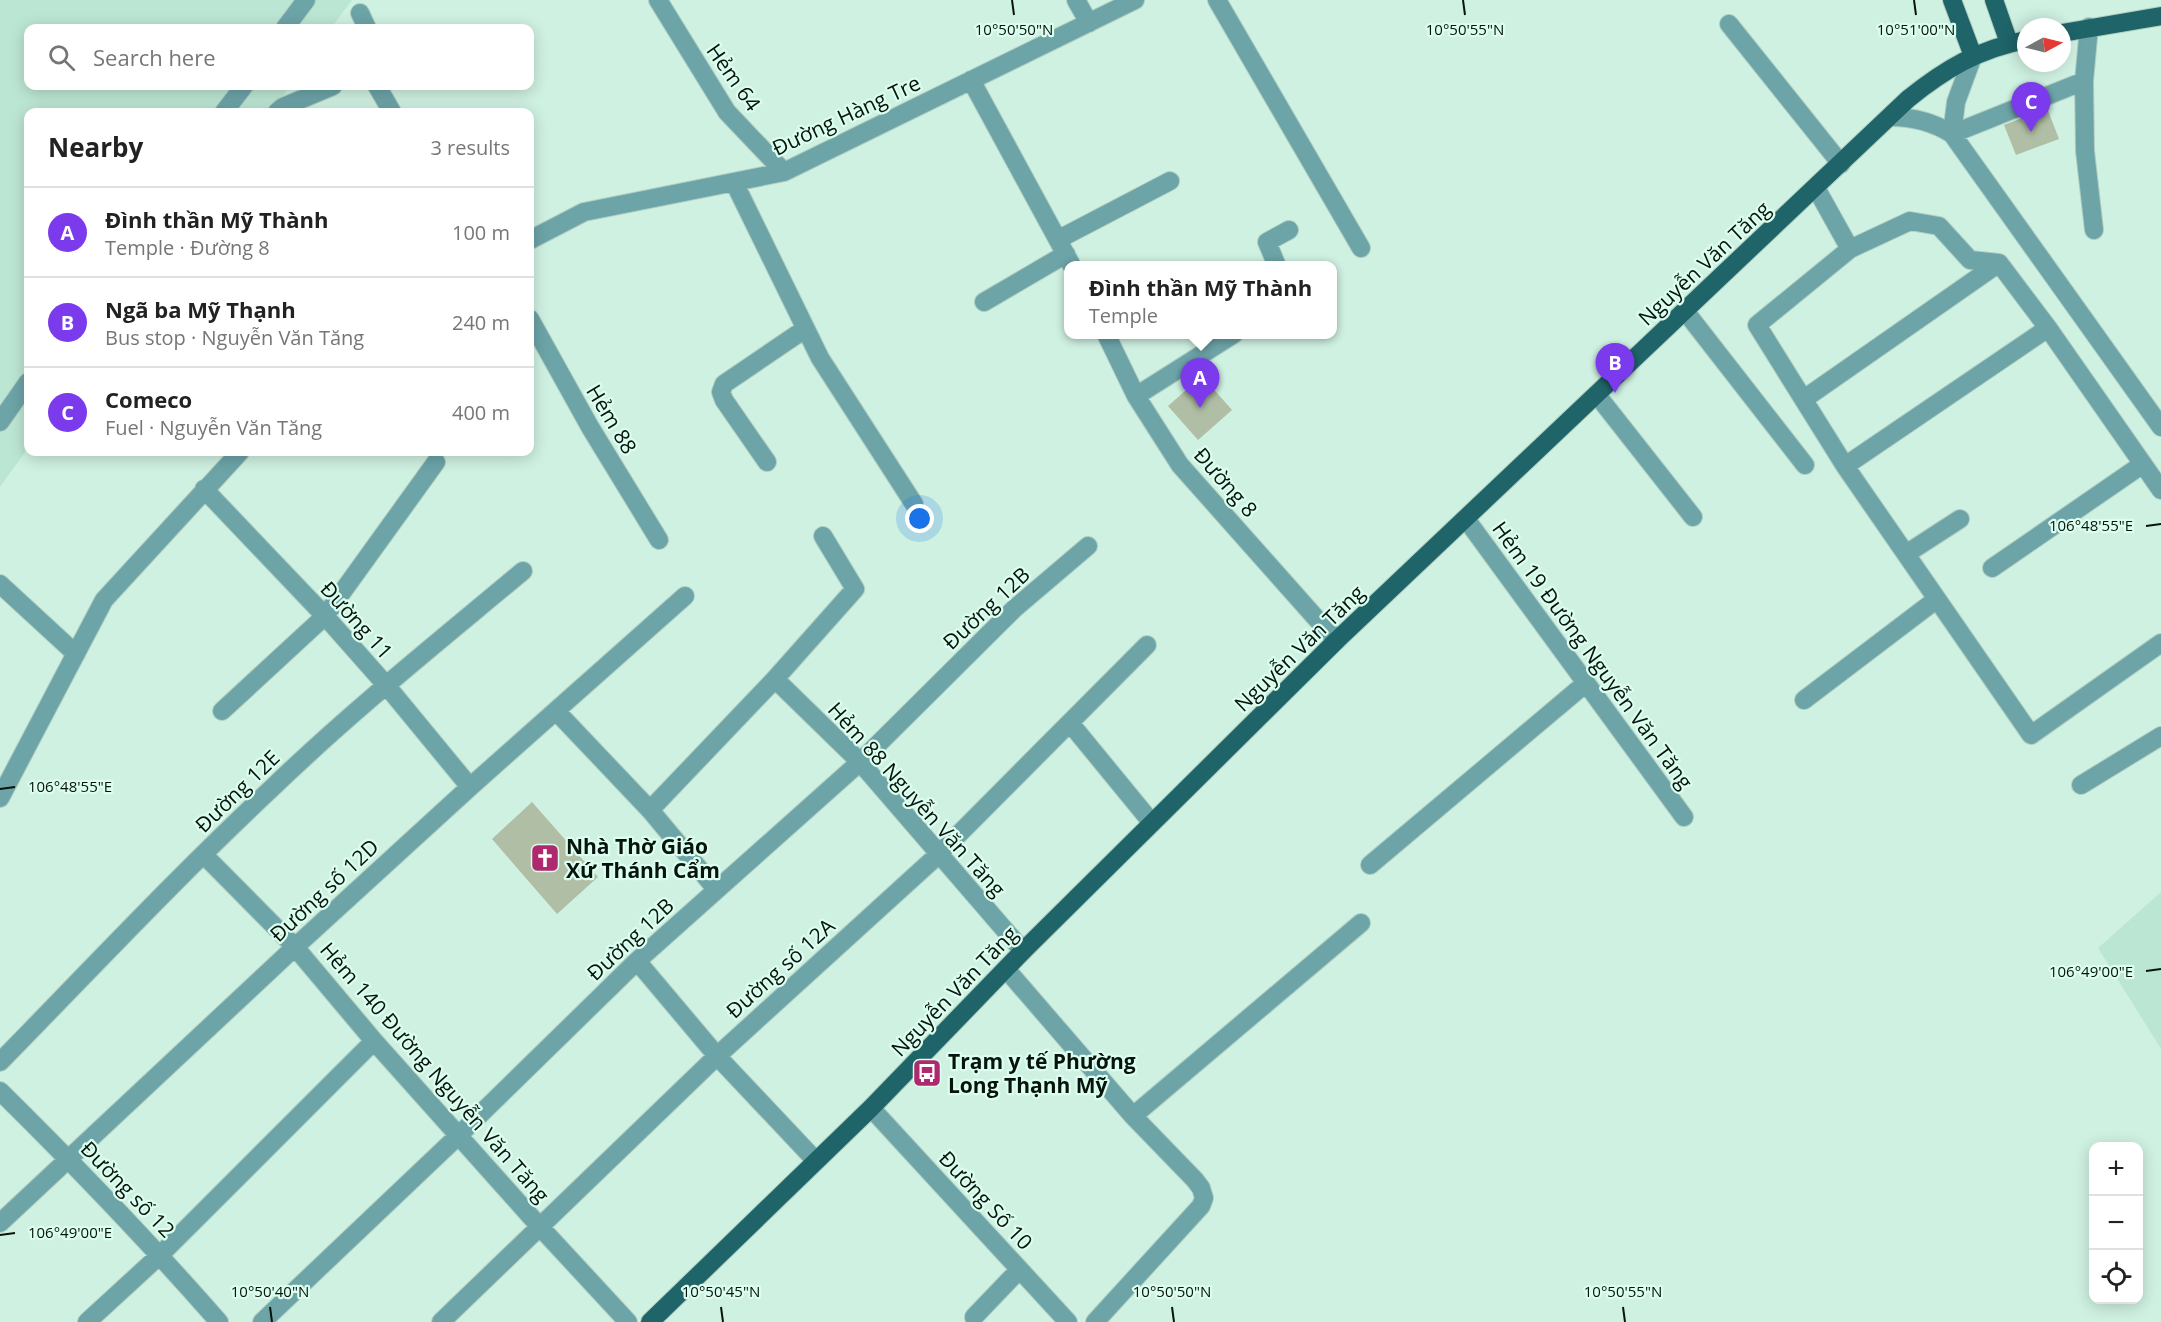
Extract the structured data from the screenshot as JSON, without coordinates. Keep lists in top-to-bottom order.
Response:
{
  "streets": {
    "main road": ["Nguyễn Văn Tăng"],
    "street": [
      "Hẻm 64",
      "Đường Hàng Tre",
      "Hẻm 88",
      "Đường 8",
      "Đường 12B",
      "Đường 11",
      "Hẻm 19 Đường Nguyễn Văn Tăng",
      "Đường 12E",
      "Hẻm 88 Nguyễn Văn Tăng",
      "Đường số 12D",
      "Đường số 12A",
      "Hẻm 140 Đường Nguyễn Văn Tăng",
      "Đường số 12",
      "Đường Số 10"
    ]
  },
  "crossings": [
    ["Hẻm 64", "Đường Hàng Tre"],
    ["Nguyễn Văn Tăng", "Đường 8"],
    ["Nguyễn Văn Tăng", "Hẻm 19 Đường Nguyễn Văn Tăng"],
    ["Nguyễn Văn Tăng", "Hẻm 88 Nguyễn Văn Tăng"],
    ["Nguyễn Văn Tăng", "Đường Số 10"],
    ["Đường 12B", "Hẻm 88 Nguyễn Văn Tăng"],
    ["Đường 12B", "Hẻm 140 Đường Nguyễn Văn Tăng"],
    ["Đường 11", "Đường 12E"],
    ["Đường 11", "Đường số 12D"],
    ["Đường 12E", "Hẻm 140 Đường Nguyễn Văn Tăng"],
    ["Hẻm 88 Nguyễn Văn Tăng", "Đường số 12A"],
    ["Đường số 12D", "Hẻm 140 Đường Nguyễn Văn Tăng"],
    ["Đường số 12D", "Đường số 12"],
    ["Đường số 12A", "Hẻm 140 Đường Nguyễn Văn Tăng"]
  ],
  "places": {
    "church": ["Nhà Thờ Giáo Xứ Thánh Cẩm"],
    "bus stop": ["Trạm y tế Phường Long Thạnh Mỹ"]
  },
  "north": "right",
  "page": {
    "search": "Search here",
    "pins": ["C", "B", "A"],
    "heading": ["Nearby", "3 results"],
    "list": [
      {
        "mark": "A",
        "name": "Đình thần Mỹ Thành",
        "note": "Temple · Đường 8",
        "value": "100 m"
      },
      {
        "mark": "B",
        "name": "Ngã ba Mỹ Thạnh",
        "note": "Bus stop · Nguyễn Văn Tăng",
        "value": "240 m"
      },
      {
        "mark": "C",
        "name": "Comeco",
        "note": "Fuel · Nguyễn Văn Tăng",
        "value": "400 m"
      }
    ],
    "popup": ["Đình thần Mỹ Thành", "Temple"],
    "map_buttons": ["+", "−"]
  },
  "coordinates": [
    "10°50'50\"N",
    "10°50'55\"N",
    "10°51'00\"N",
    "106°48'55\"E",
    "106°49'00\"E",
    "10°50'40\"N",
    "10°50'45\"N"
  ]
}
